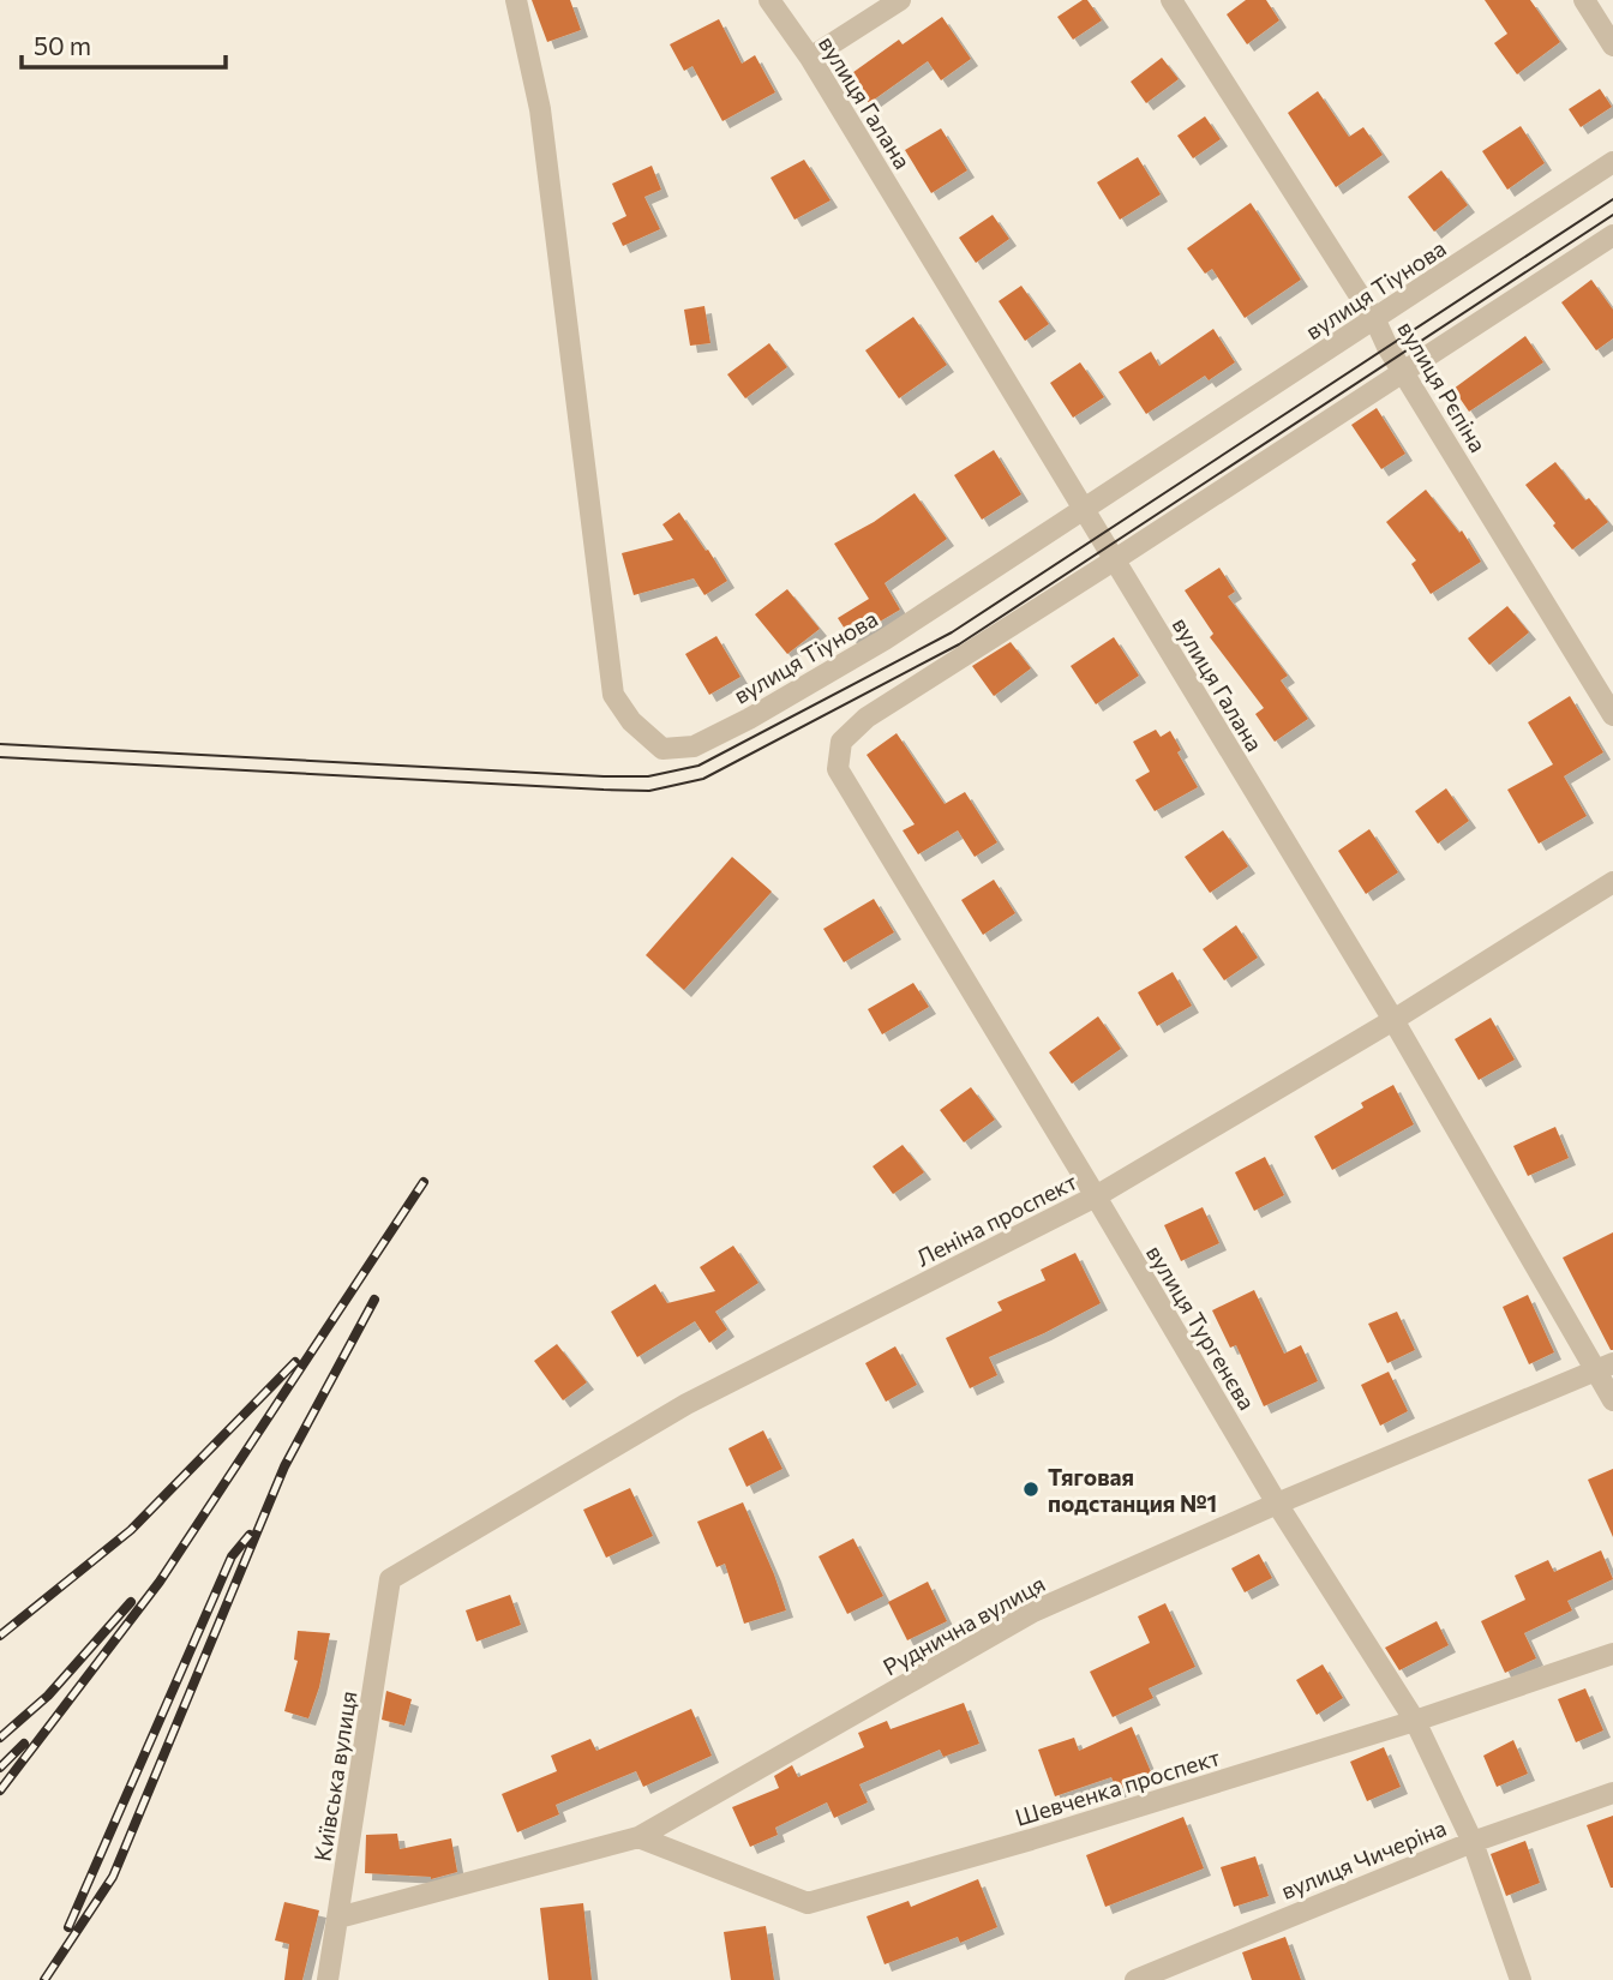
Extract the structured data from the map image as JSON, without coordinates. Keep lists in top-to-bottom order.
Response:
{
  "streets": {
    "street": [
      "вулиця Галана",
      "вулиця Тіунова",
      "вулиця Рєпіна",
      "Леніна проспект",
      "вулиця Тургенєва",
      "Руднична вулиця",
      "Київська вулиця",
      "Шевченка проспект",
      "вулиця Чичеріна"
    ]
  },
  "crossings": [
    ["вулиця Галана", "вулиця Тіунова"],
    ["вулиця Галана", "Леніна проспект"],
    ["вулиця Галана", "вулиця Тургенєва"],
    ["вулиця Галана", "Руднична вулиця"],
    ["вулиця Тіунова", "вулиця Рєпіна"],
    ["Леніна проспект", "вулиця Тургенєва"],
    ["Леніна проспект", "Київська вулиця"],
    ["вулиця Тургенєва", "Руднична вулиця"],
    ["вулиця Тургенєва", "Шевченка проспект"],
    ["вулиця Тургенєва", "вулиця Чичеріна"],
    ["Руднична вулиця", "Київська вулиця"],
    ["Руднична вулиця", "Шевченка проспект"]
  ],
  "places": ["Тяговая подстанция №1"],
  "scale_bar": "50 m"
}
